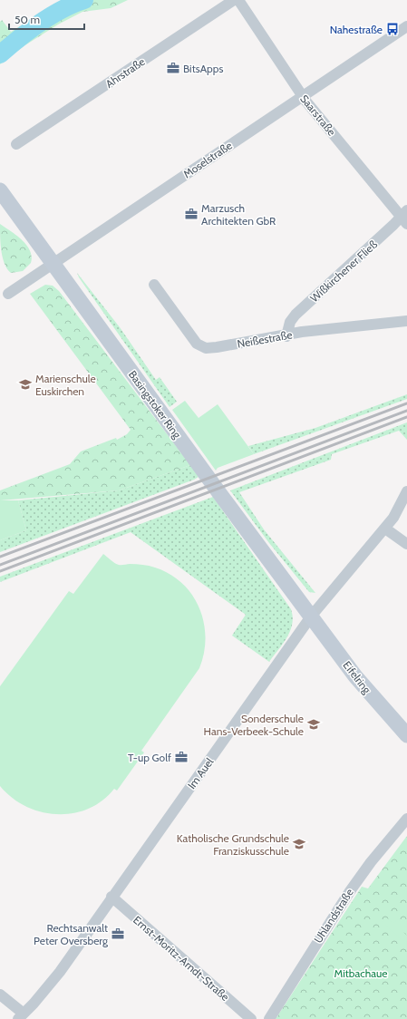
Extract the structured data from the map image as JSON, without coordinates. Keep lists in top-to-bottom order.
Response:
{
  "streets": {
    "main road": ["Basingstoker Ring", "Eifelring"],
    "street": [
      "Ahrstraße",
      "Saarstraße",
      "Moselstraße",
      "Wißkirchener Fließ",
      "Neißestraße",
      "Im Auel",
      "Uhlandstraße",
      "Ernst-Moritz-Arndt-Straße"
    ]
  },
  "crossings": [
    ["Saarstraße", "Moselstraße"],
    ["Saarstraße", "Wißkirchener Fließ"],
    ["Moselstraße", "Basingstoker Ring"],
    ["Wißkirchener Fließ", "Neißestraße"],
    ["Basingstoker Ring", "Eifelring"],
    ["Basingstoker Ring", "Im Auel"],
    ["Eifelring", "Im Auel"],
    ["Im Auel", "Ernst-Moritz-Arndt-Straße"]
  ],
  "parks": ["Mitbachaue"],
  "places": {
    "bus stop": ["Nahestraße"],
    "office": [
      "BitsApps",
      "Marzusch Architekten GbR",
      "T-up Golf",
      "Rechtsanwalt Peter Oversberg"
    ],
    "school or university": ["Marienschule Euskirchen", "Sonderschule Hans-Verbeek-Schule", "Katholische Grundschule Franziskusschule"]
  },
  "scale_bar": "50 m"
}
